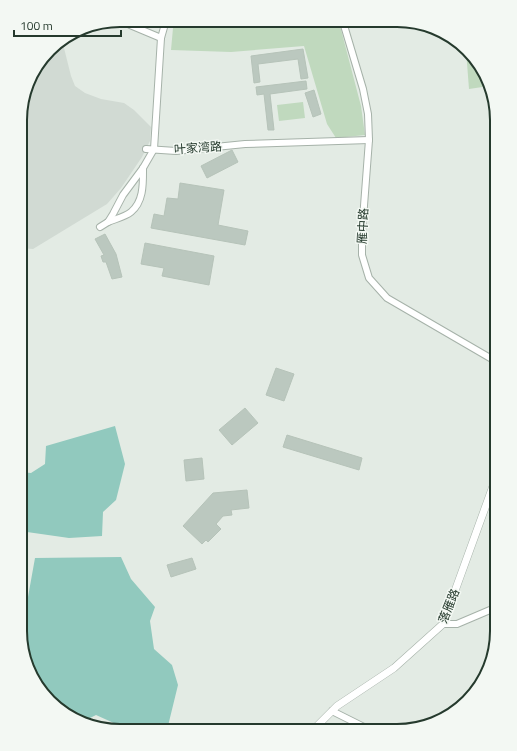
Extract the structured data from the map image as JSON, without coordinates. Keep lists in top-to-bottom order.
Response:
{
  "streets": {
    "street": ["叶家湾路", "雁中路", "落雁路"]
  },
  "crossings": [
    ["叶家湾路", "雁中路"]
  ],
  "scale_bar": "100 m"
}
